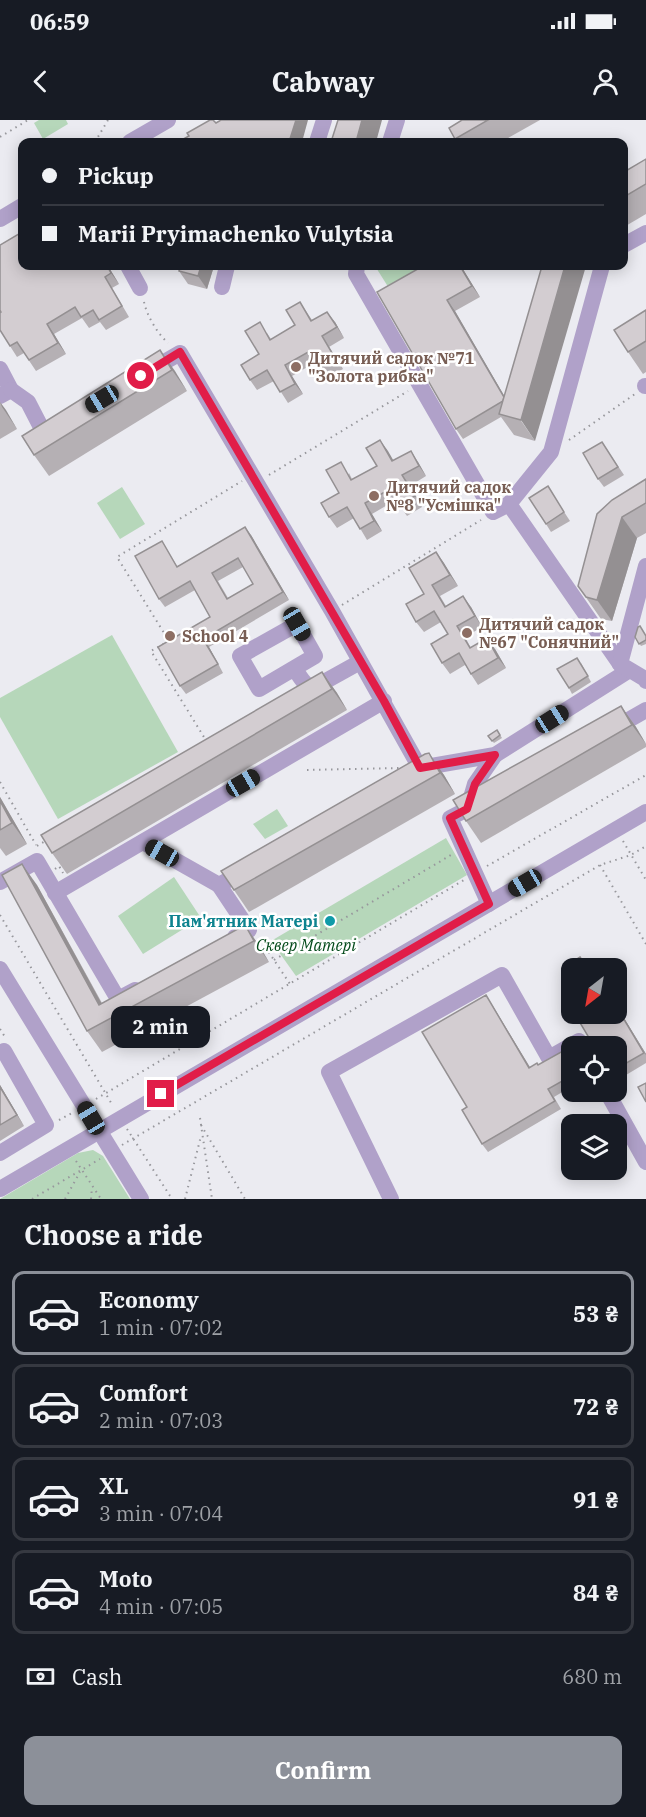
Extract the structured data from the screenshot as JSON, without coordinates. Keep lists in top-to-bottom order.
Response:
{
  "parks": ["Сквер Матері"],
  "places": [
    "Дитячий садок №71 \"Золота рибка\"",
    "Дитячий садок №8 \"Усмішка\"",
    "Дитячий садок №67 \"Сонячний\"",
    "School 4",
    "Пам'ятник Матері"
  ],
  "north": "bottom left",
  "page": {
    "status": "06:59",
    "header": "Cabway",
    "banner": ["Pickup", "Marii Pryimachenko Vulytsia"],
    "bubble": "2 min",
    "heading": "Choose a ride",
    "list": [
      {
        "name": "Economy",
        "note": "1 min · 07:02",
        "value": "53 ₴"
      },
      {
        "name": "Comfort",
        "note": "2 min · 07:03",
        "value": "72 ₴"
      },
      {
        "name": "XL",
        "note": "3 min · 07:04",
        "value": "91 ₴"
      },
      {
        "name": "Moto",
        "note": "4 min · 07:05",
        "value": "84 ₴"
      }
    ],
    "pay": ["Cash", "680 m"],
    "buttons": "Confirm"
  }
}
